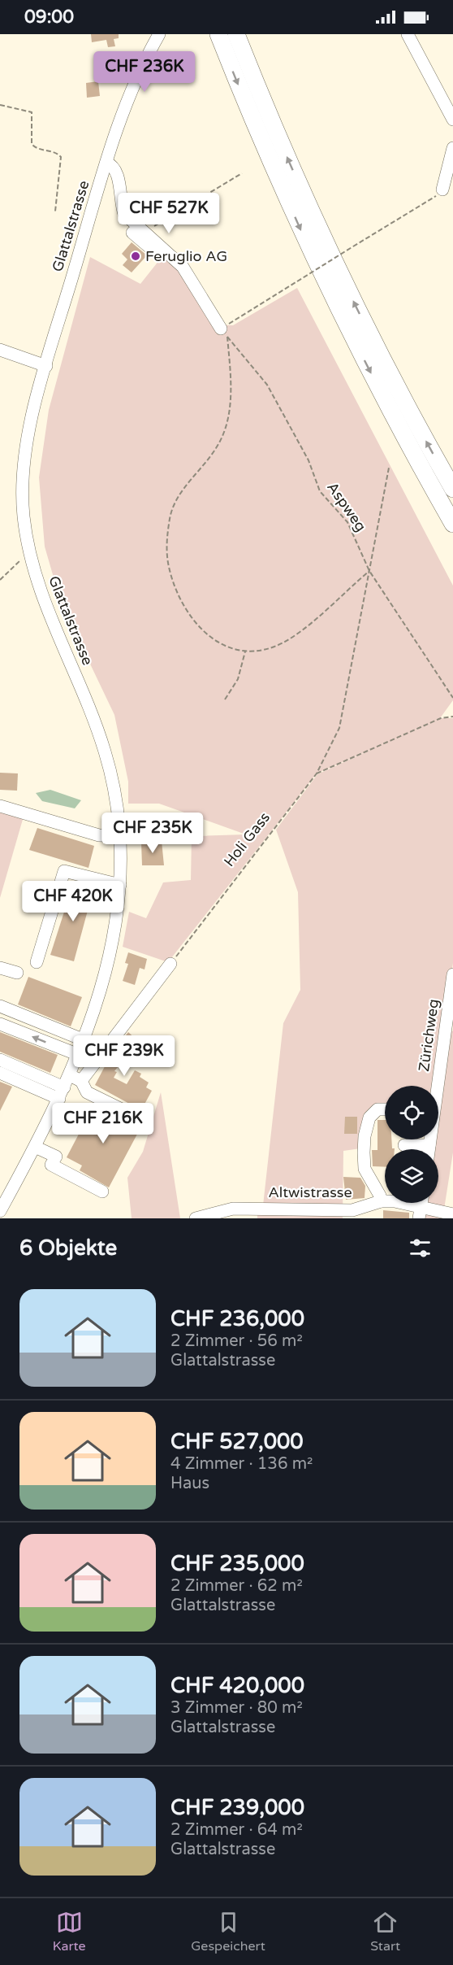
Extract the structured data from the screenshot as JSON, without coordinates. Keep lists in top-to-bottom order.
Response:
{
  "streets": {
    "street": ["Glattalstrasse", "Zürichweg", "Altwistrasse"],
    "path": ["Aspweg", "Holi Gass"]
  },
  "crossings": [
    ["Aspweg", "Holi Gass"]
  ],
  "places": ["Feruglio AG"],
  "page": {
    "status": "09:00",
    "price": [
      "CHF 236K",
      "CHF 527K",
      "CHF 235K",
      "CHF 420K",
      "CHF 239K",
      "CHF 216K"
    ],
    "heading": "6 Objekte",
    "list": [
      {
        "name": "CHF 236,000",
        "note": "2 Zimmer · 56 m² · Glattalstrasse"
      },
      {
        "name": "CHF 527,000",
        "note": "4 Zimmer · 136 m² · Haus"
      },
      {
        "name": "CHF 235,000",
        "note": "2 Zimmer · 62 m² · Glattalstrasse"
      },
      {
        "name": "CHF 420,000",
        "note": "3 Zimmer · 80 m² · Glattalstrasse"
      },
      {
        "name": "CHF 239,000",
        "note": "2 Zimmer · 64 m² · Glattalstrasse"
      }
    ],
    "tabs": ["Karte", "Gespeichert", "Start"]
  }
}
